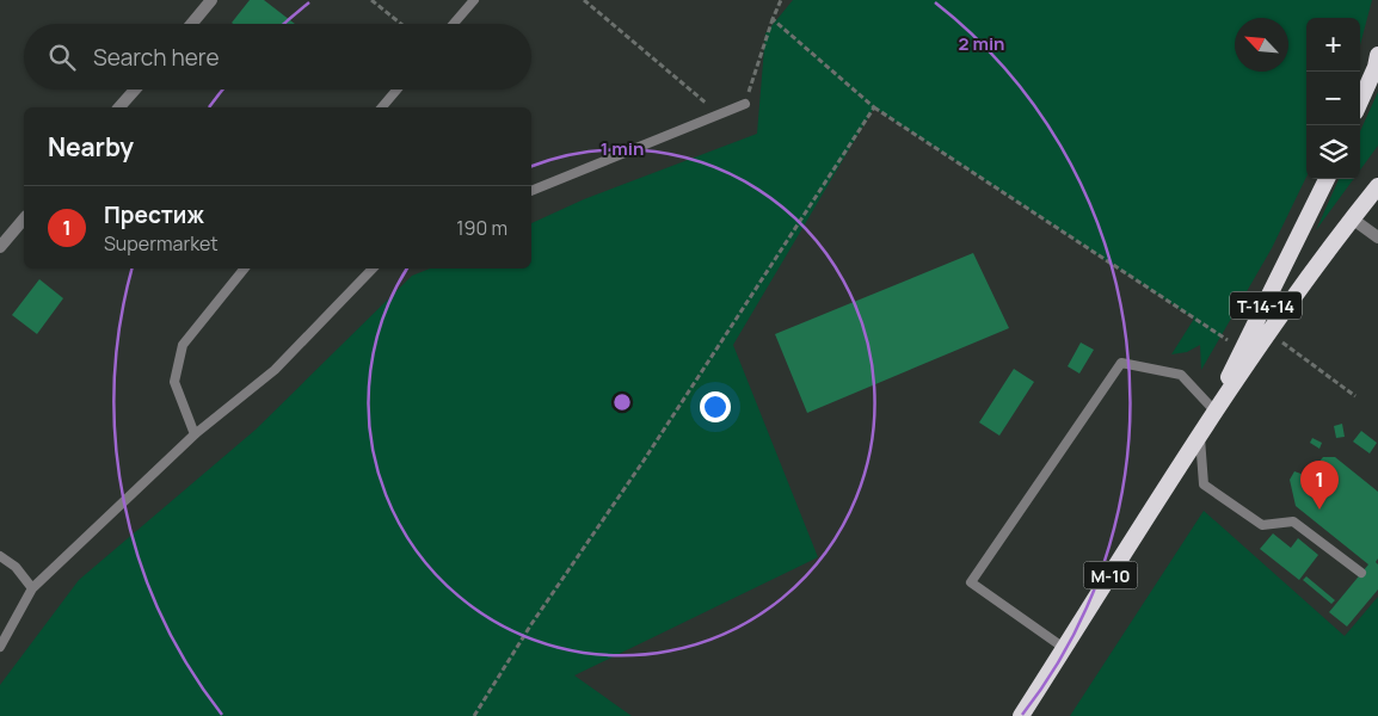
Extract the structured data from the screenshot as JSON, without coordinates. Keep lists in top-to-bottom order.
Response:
{
  "streets": {
    "highway": ["Т-14-14", "М-10"]
  },
  "crossings": [
    ["Т-14-14", "М-10"]
  ],
  "north": "top left",
  "page": {
    "map_buttons": ["+", "−"],
    "search": "Search here",
    "heading": "Nearby",
    "list": [
      {
        "mark": "1",
        "name": "Престиж",
        "note": "Supermarket",
        "value": "190 m"
      }
    ],
    "pins": "1"
  },
  "rings": ["2 min", "1 min"]
}
